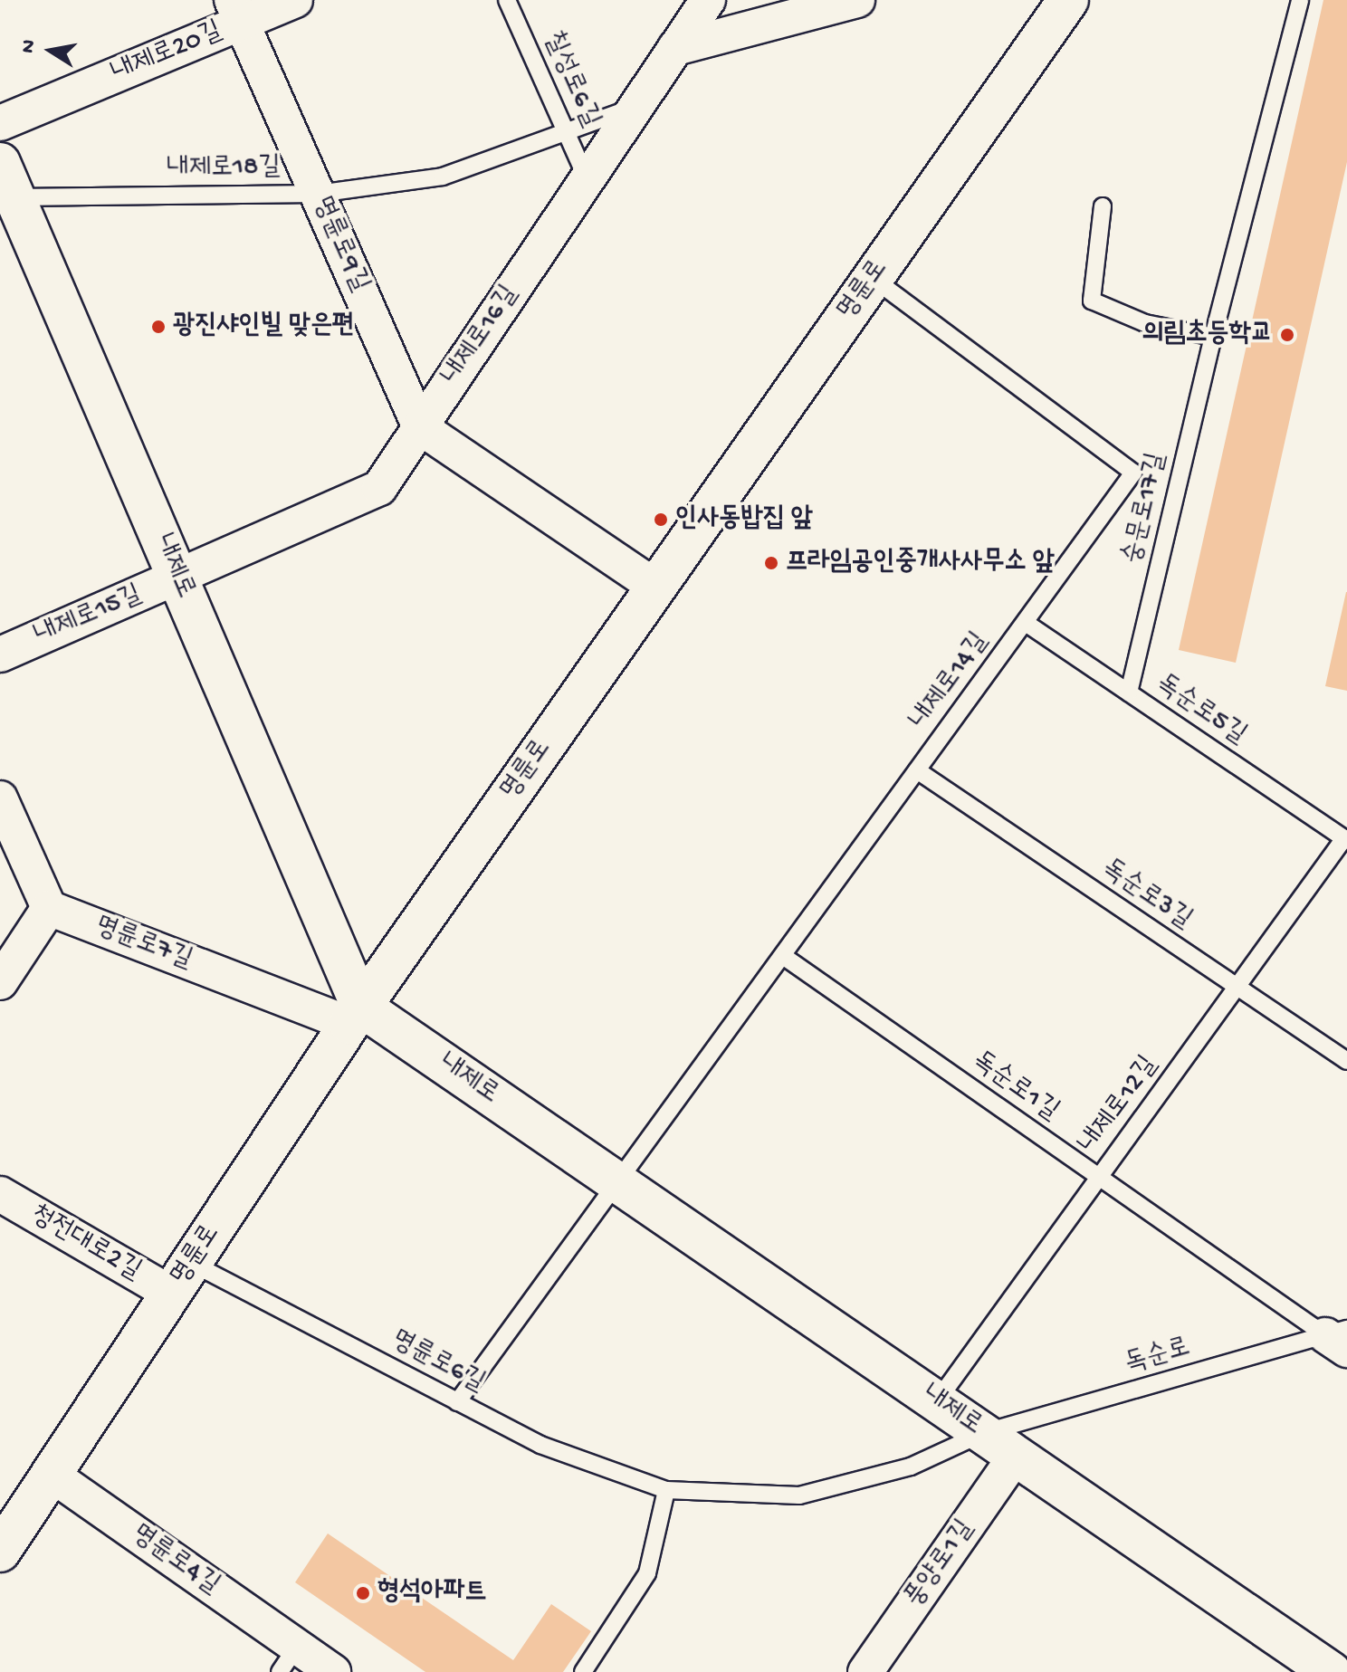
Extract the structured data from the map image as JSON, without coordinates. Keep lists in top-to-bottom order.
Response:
{
  "streets": {
    "street": [
      "내제로20길",
      "명륜로9길",
      "명륜로",
      "내제로16길",
      "내제로",
      "내제로15길",
      "명륜로7길",
      "청전대로2길",
      "명륜로4길",
      "풍양로1길"
    ],
    "lane": [
      "칠성로6길",
      "내제로18길",
      "숭문로17길",
      "내제로14길",
      "독순로5길",
      "독순로3길",
      "독순로1길",
      "내제로12길",
      "독순로",
      "명륜로6길"
    ]
  },
  "crossings": [
    ["내제로20길", "명륜로9길"],
    ["칠성로6길", "내제로18길"],
    ["칠성로6길", "내제로16길"],
    ["내제로18길", "명륜로9길"],
    ["내제로18길", "내제로16길"],
    ["내제로18길", "내제로"],
    ["명륜로9길", "내제로16길"],
    ["명륜로", "내제로"],
    ["명륜로", "내제로14길"],
    ["명륜로", "명륜로7길"],
    ["명륜로", "청전대로2길"],
    ["명륜로", "명륜로6길"],
    ["명륜로", "명륜로4길"],
    ["내제로16길", "내제로"],
    ["내제로16길", "내제로15길"],
    ["숭문로17길", "독순로5길"],
    ["내제로", "내제로15길"],
    ["내제로", "내제로14길"],
    ["내제로", "명륜로7길"],
    ["내제로", "내제로12길"],
    ["내제로", "독순로"],
    ["내제로", "명륜로6길"],
    ["내제로", "풍양로1길"],
    ["내제로14길", "독순로5길"],
    ["내제로14길", "독순로3길"],
    ["내제로14길", "독순로1길"],
    ["내제로14길", "명륜로6길"],
    ["독순로5길", "내제로12길"],
    ["독순로3길", "내제로12길"],
    ["독순로1길", "내제로12길"],
    ["독순로1길", "독순로"],
    ["청전대로2길", "명륜로6길"],
    ["독순로", "명륜로6길"]
  ],
  "places": [
    "광진샤인빌 맞은편",
    "의림초등학교",
    "인사동밥집 앞",
    "프라임공인중개사사무소 앞",
    "형석아파트"
  ],
  "north": "left"
}
